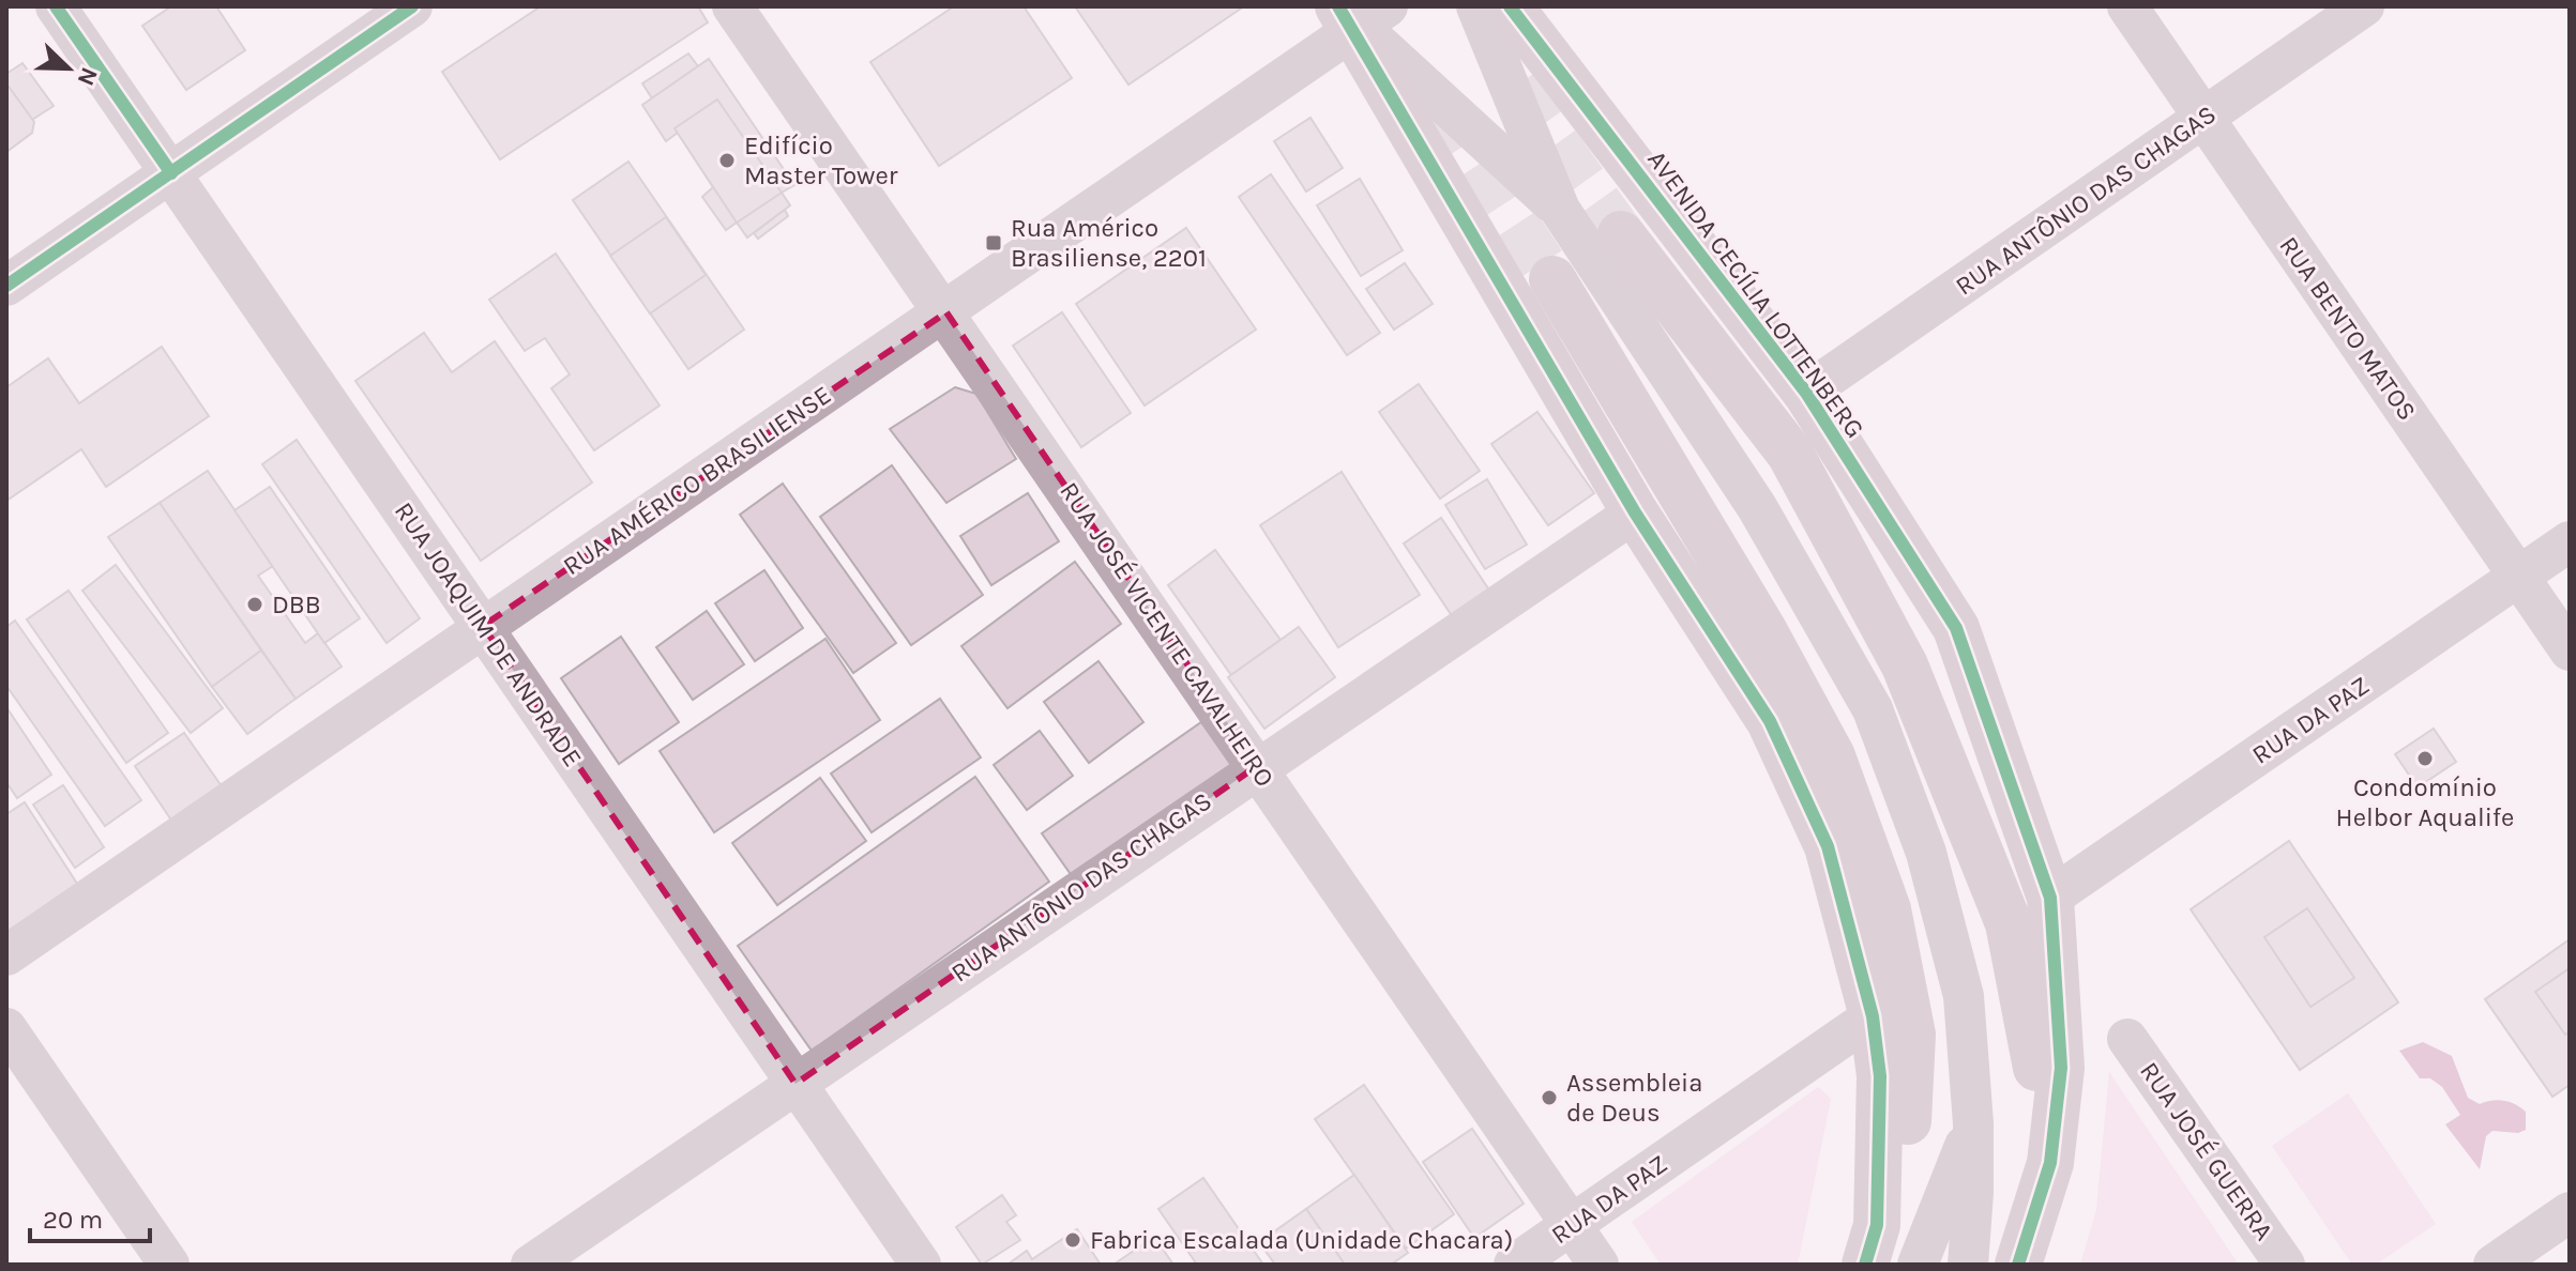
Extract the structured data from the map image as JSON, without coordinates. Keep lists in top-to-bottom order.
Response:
{
  "streets": {
    "main road": ["AVENIDA CECÍLIA LOTTENBERG"],
    "street": [
      "RUA ANTÔNIO DAS CHAGAS",
      "RUA BENTO MATOS",
      "RUA AMÉRICO BRASILIENSE",
      "RUA JOAQUIM DE ANDRADE",
      "RUA JOSÉ VICENTE CAVALHEIRO",
      "RUA DA PAZ",
      "RUA JOSÉ GUERRA"
    ]
  },
  "crossings": [
    ["RUA ANTÔNIO DAS CHAGAS", "AVENIDA CECÍLIA LOTTENBERG"],
    ["RUA ANTÔNIO DAS CHAGAS", "RUA BENTO MATOS"],
    ["RUA ANTÔNIO DAS CHAGAS", "RUA JOAQUIM DE ANDRADE"],
    ["RUA ANTÔNIO DAS CHAGAS", "RUA JOSÉ VICENTE CAVALHEIRO"],
    ["AVENIDA CECÍLIA LOTTENBERG", "RUA DA PAZ"],
    ["RUA BENTO MATOS", "RUA DA PAZ"],
    ["RUA AMÉRICO BRASILIENSE", "RUA JOAQUIM DE ANDRADE"],
    ["RUA AMÉRICO BRASILIENSE", "RUA JOSÉ VICENTE CAVALHEIRO"],
    ["RUA JOSÉ VICENTE CAVALHEIRO", "RUA DA PAZ"]
  ],
  "places": {
    "other": [
      "Edifício Master Tower",
      "DBB",
      "Condomínio Helbor Aqualife",
      "Assembleia de Deus",
      "Fabrica Escalada (Unidade Chacara)"
    ],
    "transit": ["Rua Américo Brasiliense, 2201"]
  },
  "scale_bar": "20 m",
  "north": "bottom right"
}
